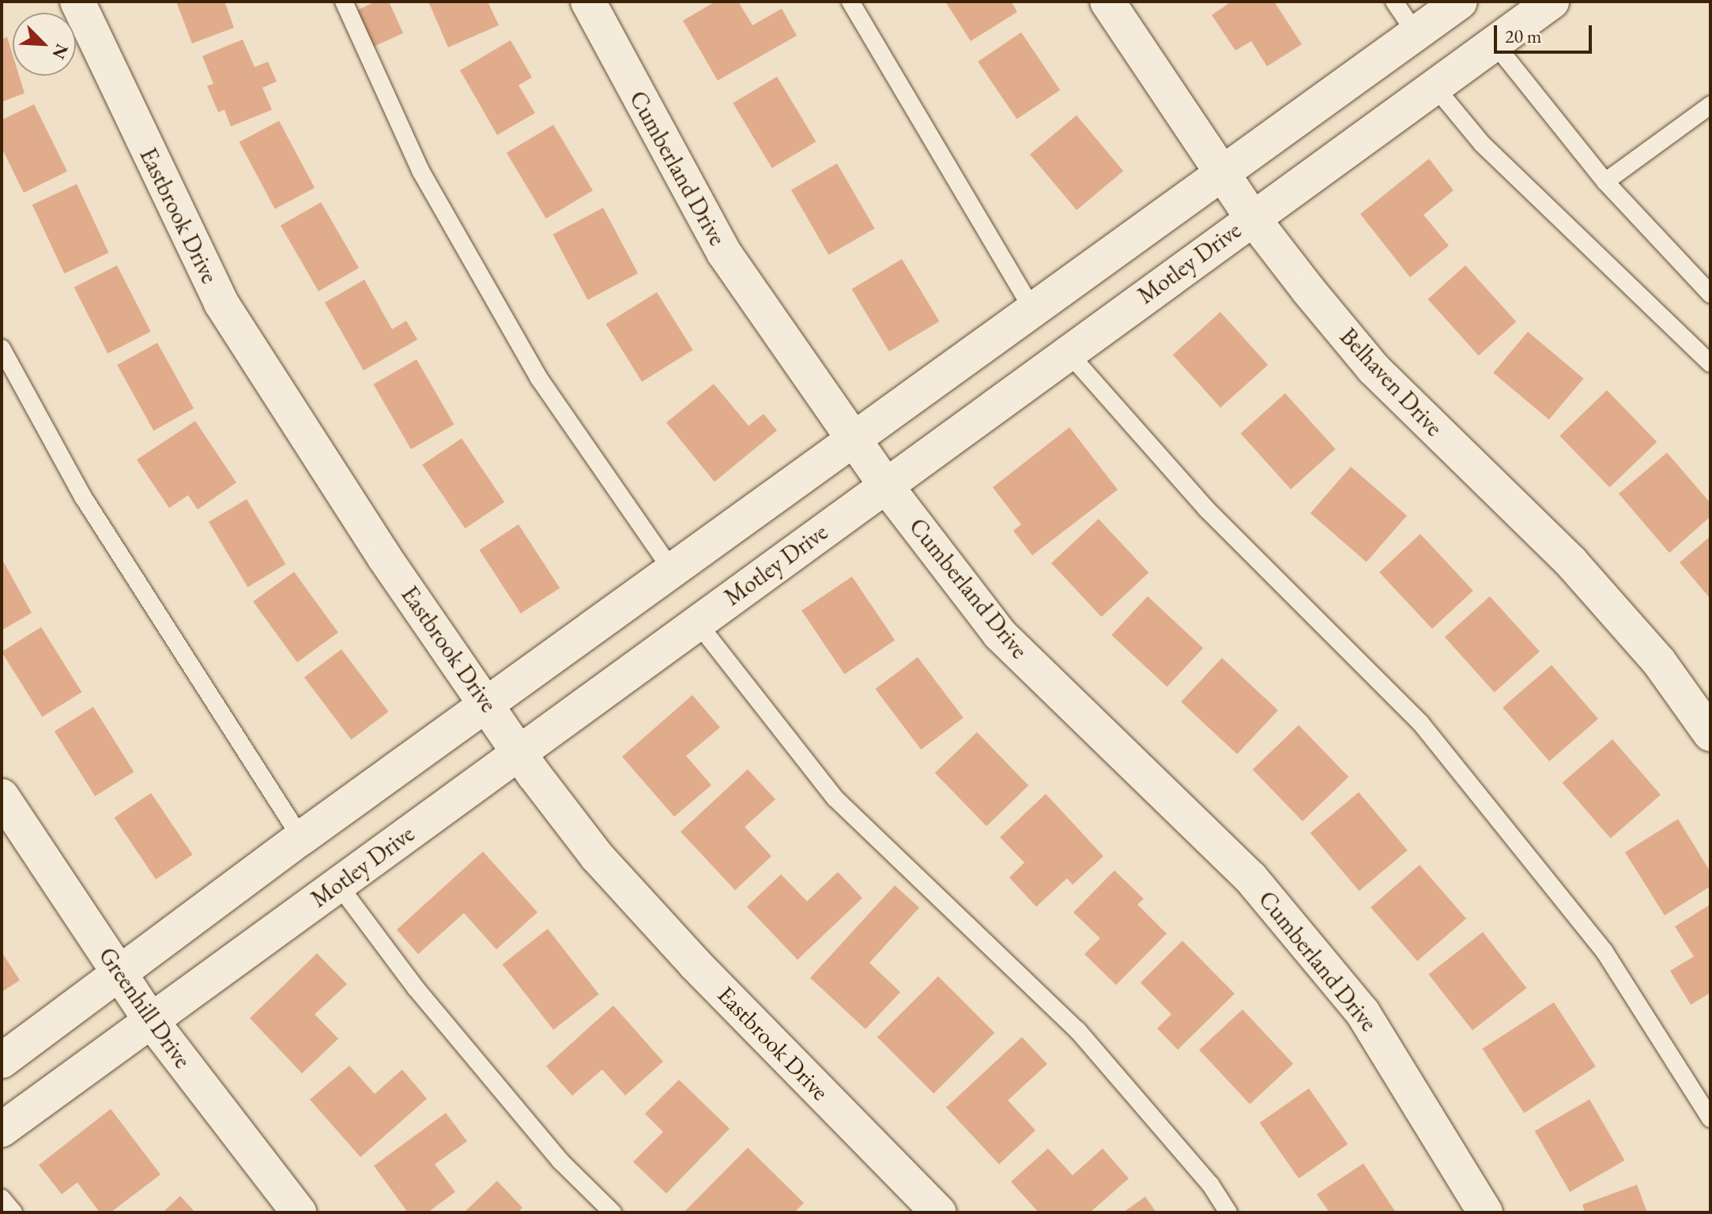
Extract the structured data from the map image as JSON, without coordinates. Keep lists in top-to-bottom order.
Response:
{
  "streets": {
    "street": [
      "Cumberland Drive",
      "Eastbrook Drive",
      "Motley Drive",
      "Belhaven Drive",
      "Greenhill Drive"
    ]
  },
  "crossings": [
    ["Cumberland Drive", "Motley Drive"],
    ["Eastbrook Drive", "Motley Drive"],
    ["Motley Drive", "Belhaven Drive"],
    ["Motley Drive", "Greenhill Drive"]
  ],
  "scale_bar": "20 m",
  "north": "bottom right"
}
